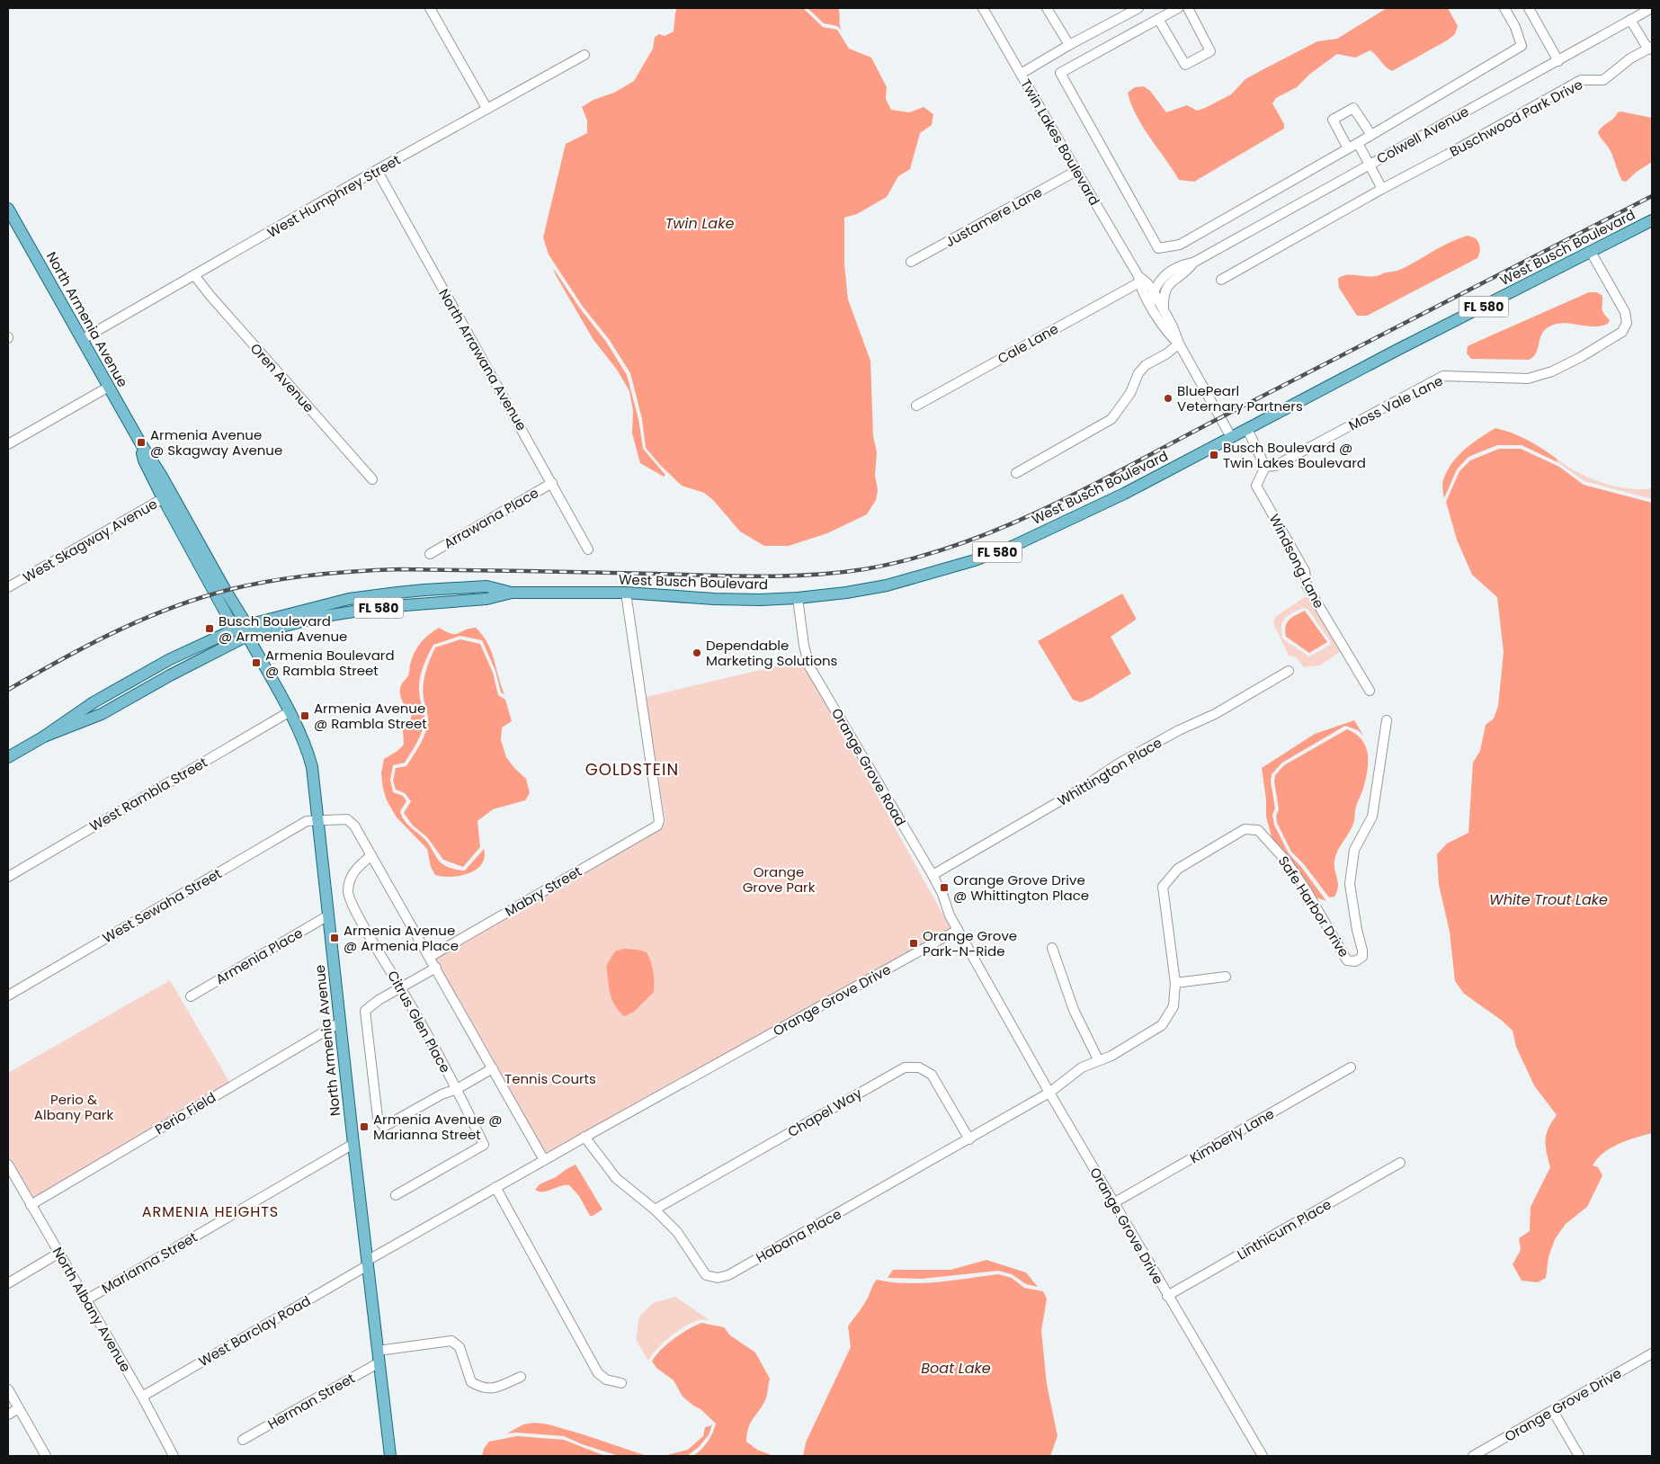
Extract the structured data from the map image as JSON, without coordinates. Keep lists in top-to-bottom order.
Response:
{
  "streets": {
    "main road": ["West Busch Boulevard", "FL 580", "North Armenia Avenue"],
    "street": [
      "Buschwood Park Drive",
      "Colwell Avenue",
      "Twin Lakes Boulevard",
      "West Humphrey Street",
      "Justamere Lane",
      "Cale Lane",
      "North Arrawana Avenue",
      "Oren Avenue",
      "Moss Vale Lane",
      "Arrawana Place",
      "West Skagway Avenue",
      "Windsong Lane",
      "Orange Grove Road",
      "Whittington Place",
      "West Rambla Street",
      "Mabry Street",
      "West Sewaha Street",
      "Safe Harbor Drive",
      "Armenia Place",
      "Orange Grove Drive",
      "Citrus Glen Place",
      "Chapel Way",
      "Perio Field",
      "Kimberly Lane",
      "Linthicum Place",
      "Habana Place",
      "Marianna Street",
      "North Albany Avenue",
      "West Barclay Road",
      "Herman Street"
    ]
  },
  "crossings": [
    ["Buschwood Park Drive", "Colwell Avenue"],
    ["Colwell Avenue", "Twin Lakes Boulevard"],
    ["Twin Lakes Boulevard", "Justamere Lane"],
    ["Twin Lakes Boulevard", "West Busch Boulevard"],
    ["Twin Lakes Boulevard", "Cale Lane"],
    ["West Humphrey Street", "North Armenia Avenue"],
    ["West Humphrey Street", "North Arrawana Avenue"],
    ["West Humphrey Street", "Oren Avenue"],
    ["West Busch Boulevard", "North Armenia Avenue"],
    ["West Busch Boulevard", "Moss Vale Lane"],
    ["West Busch Boulevard", "Orange Grove Road"],
    ["West Busch Boulevard", "Mabry Street"],
    ["North Armenia Avenue", "West Skagway Avenue"],
    ["North Armenia Avenue", "West Rambla Street"],
    ["North Armenia Avenue", "West Sewaha Street"],
    ["North Armenia Avenue", "Armenia Place"],
    ["North Armenia Avenue", "Perio Field"],
    ["North Armenia Avenue", "Marianna Street"],
    ["North Armenia Avenue", "West Barclay Road"],
    ["North Armenia Avenue", "Herman Street"],
    ["North Arrawana Avenue", "Arrawana Place"],
    ["Moss Vale Lane", "Windsong Lane"],
    ["Orange Grove Road", "Whittington Place"],
    ["Orange Grove Road", "Orange Grove Drive"],
    ["Safe Harbor Drive", "Orange Grove Drive"],
    ["Safe Harbor Drive", "Habana Place"],
    ["Orange Grove Drive", "Kimberly Lane"],
    ["Orange Grove Drive", "Linthicum Place"],
    ["Orange Grove Drive", "Habana Place"],
    ["Orange Grove Drive", "West Barclay Road"],
    ["Chapel Way", "Habana Place"],
    ["Perio Field", "North Albany Avenue"],
    ["Marianna Street", "North Albany Avenue"],
    ["North Albany Avenue", "West Barclay Road"]
  ],
  "districts": ["GOLDSTEIN", "ARMENIA HEIGHTS"],
  "water": ["Twin Lake", "White Trout Lake", "Boat Lake"],
  "parks": ["Orange Grove Park", "Tennis Courts", "Perio & Albany Park"],
  "places": {
    "other": ["BluePearl Veternary Partners", "Dependable Marketing Solutions"],
    "transit": [
      "Armenia Avenue @ Skagway Avenue",
      "Busch Boulevard @ Twin Lakes Boulevard",
      "Busch Boulevard @ Armenia Avenue",
      "Armenia Boulevard @ Rambla Street",
      "Armenia Avenue @ Rambla Street",
      "Orange Grove Drive @ Whittington Place",
      "Armenia Avenue @ Armenia Place",
      "Orange Grove Park-N-Ride",
      "Armenia Avenue @ Marianna Street"
    ]
  }
}
